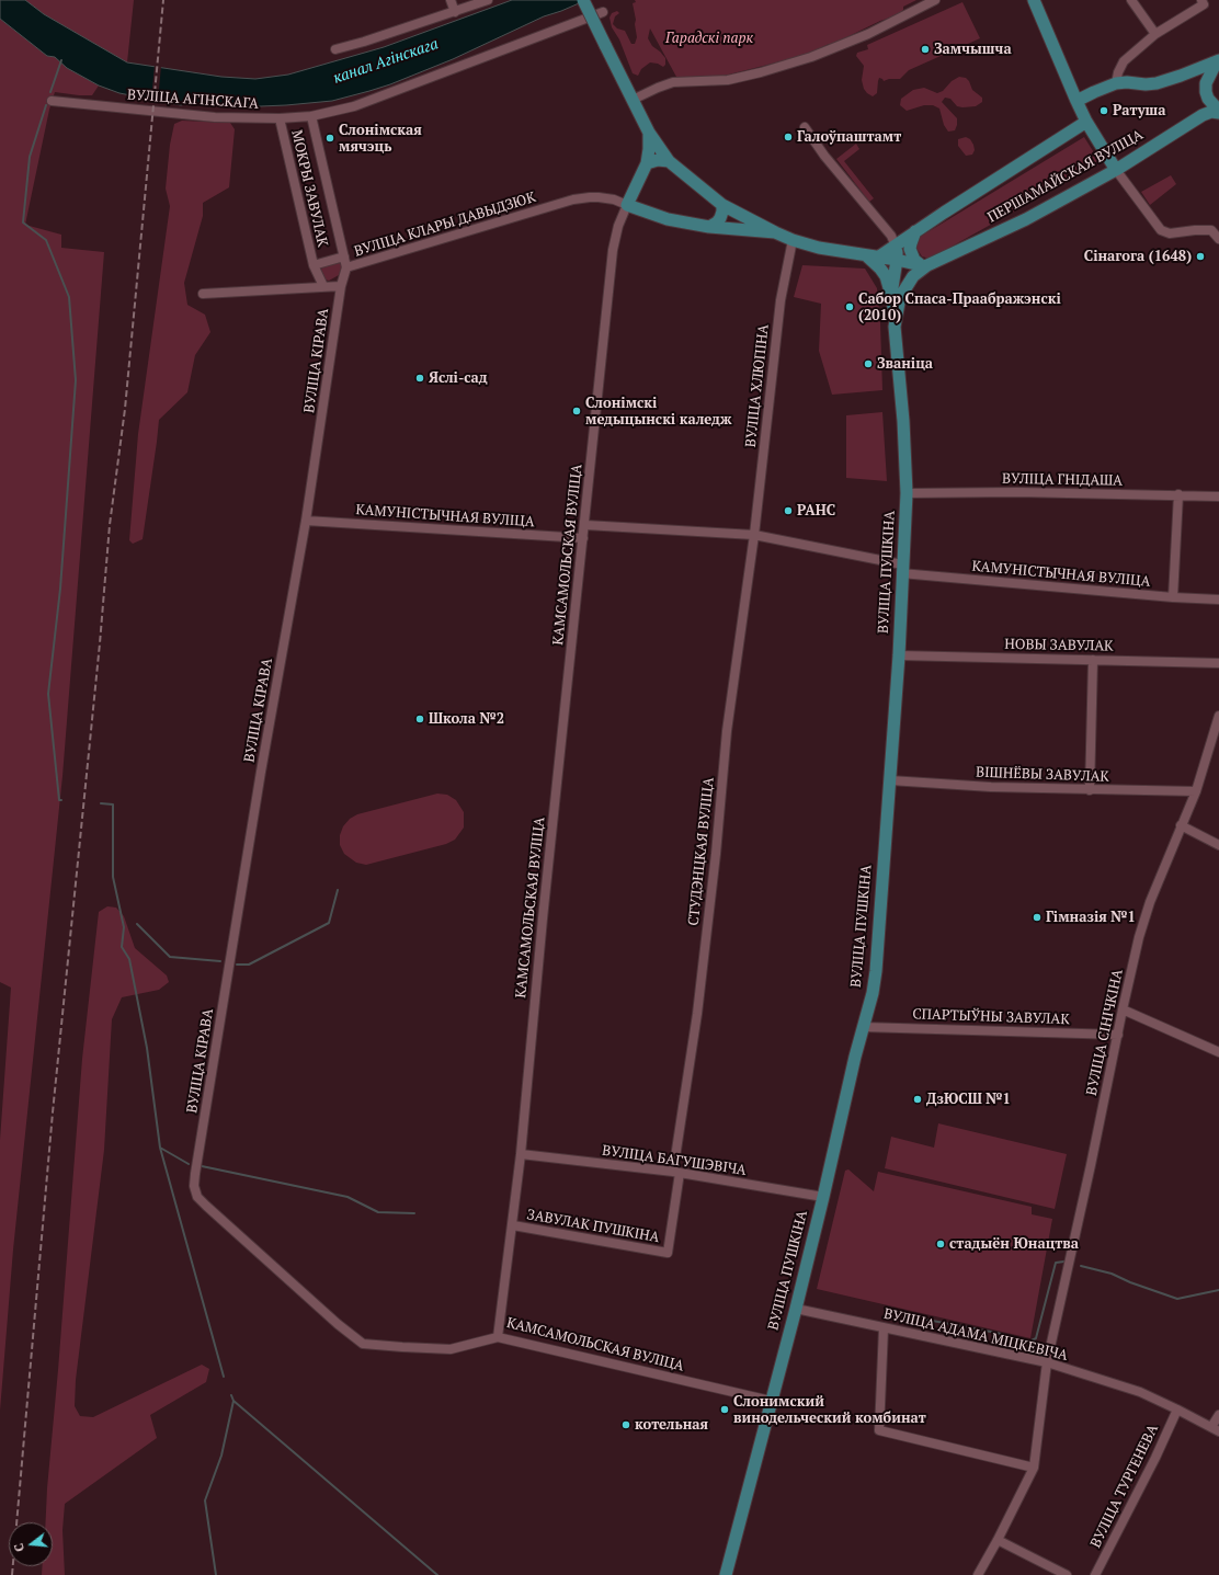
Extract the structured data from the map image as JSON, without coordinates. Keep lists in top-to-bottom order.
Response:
{
  "streets": {
    "main road": ["ПЕРШАМАЙСКАЯ ВУЛІЦА", "ВУЛІЦА ПУШКІНА"],
    "street": [
      "ВУЛІЦА АГІНСКАГА",
      "МОКРЫ ЗАВУЛАК",
      "ВУЛІЦА КЛАРЫ ДАВЫДЗЮК",
      "ВУЛІЦА КІРАВА",
      "ВУЛІЦА ХЛЮПІНА",
      "ВУЛІЦА ГНІДАША",
      "КАМУНІСТЫЧНАЯ ВУЛІЦА",
      "КАМСАМОЛЬСКАЯ ВУЛІЦА",
      "НОВЫ ЗАВУЛАК",
      "ВІШНЁВЫ ЗАВУЛАК",
      "СТУДЭНЦКАЯ ВУЛІЦА",
      "СПАРТЫЎНЫ ЗАВУЛАК",
      "ВУЛІЦА СІНІЧКІНА",
      "ВУЛІЦА БАГУШЭВІЧА",
      "ЗАВУЛАК ПУШКІНА",
      "ВУЛІЦА АДАМА МІЦКЕВІЧА",
      "ВУЛІЦА ТУРГЕНЕВА"
    ]
  },
  "crossings": [
    ["ВУЛІЦА АГІНСКАГА", "МОКРЫ ЗАВУЛАК"],
    ["ПЕРШАМАЙСКАЯ ВУЛІЦА", "ВУЛІЦА ПУШКІНА"],
    ["ВУЛІЦА КЛАРЫ ДАВЫДЗЮК", "ВУЛІЦА КІРАВА"],
    ["ВУЛІЦА КЛАРЫ ДАВЫДЗЮК", "КАМСАМОЛЬСКАЯ ВУЛІЦА"],
    ["ВУЛІЦА КІРАВА", "КАМУНІСТЫЧНАЯ ВУЛІЦА"],
    ["ВУЛІЦА КІРАВА", "КАМСАМОЛЬСКАЯ ВУЛІЦА"],
    ["ВУЛІЦА ХЛЮПІНА", "КАМУНІСТЫЧНАЯ ВУЛІЦА"],
    ["ВУЛІЦА ХЛЮПІНА", "СТУДЭНЦКАЯ ВУЛІЦА"],
    ["ВУЛІЦА ГНІДАША", "ВУЛІЦА ПУШКІНА"],
    ["КАМУНІСТЫЧНАЯ ВУЛІЦА", "КАМСАМОЛЬСКАЯ ВУЛІЦА"],
    ["КАМУНІСТЫЧНАЯ ВУЛІЦА", "ВУЛІЦА ПУШКІНА"],
    ["КАМУНІСТЫЧНАЯ ВУЛІЦА", "СТУДЭНЦКАЯ ВУЛІЦА"],
    ["КАМСАМОЛЬСКАЯ ВУЛІЦА", "ВУЛІЦА ПУШКІНА"],
    ["КАМСАМОЛЬСКАЯ ВУЛІЦА", "ВУЛІЦА БАГУШЭВІЧА"],
    ["КАМСАМОЛЬСКАЯ ВУЛІЦА", "ЗАВУЛАК ПУШКІНА"],
    ["ВУЛІЦА ПУШКІНА", "НОВЫ ЗАВУЛАК"],
    ["ВУЛІЦА ПУШКІНА", "ВІШНЁВЫ ЗАВУЛАК"],
    ["ВУЛІЦА ПУШКІНА", "СПАРТЫЎНЫ ЗАВУЛАК"],
    ["ВУЛІЦА ПУШКІНА", "ВУЛІЦА БАГУШЭВІЧА"],
    ["ВУЛІЦА ПУШКІНА", "ВУЛІЦА АДАМА МІЦКЕВІЧА"],
    ["ВІШНЁВЫ ЗАВУЛАК", "ВУЛІЦА СІНІЧКІНА"],
    ["СТУДЭНЦКАЯ ВУЛІЦА", "ВУЛІЦА БАГУШЭВІЧА"],
    ["СТУДЭНЦКАЯ ВУЛІЦА", "ЗАВУЛАК ПУШКІНА"],
    ["СПАРТЫЎНЫ ЗАВУЛАК", "ВУЛІЦА СІНІЧКІНА"],
    ["ВУЛІЦА СІНІЧКІНА", "ВУЛІЦА АДАМА МІЦКЕВІЧА"],
    ["ВУЛІЦА БАГУШЭВІЧА", "ЗАВУЛАК ПУШКІНА"],
    ["ВУЛІЦА АДАМА МІЦКЕВІЧА", "ВУЛІЦА ТУРГЕНЕВА"]
  ],
  "water": ["канал Агінскага"],
  "parks": ["Гарадскі парк"],
  "places": [
    "Замчышча",
    "Ратуша",
    "Галоўпаштамт",
    "Слонімская мячэць",
    "Сінагога (1648)",
    "Сабор Спаса-Праабражэнскі (2010)",
    "Званіца",
    "Яслі-сад",
    "Слонімскі медыцынскі каледж",
    "РАНС",
    "Школа №2",
    "Гімназія №1",
    "ДзЮСШ №1",
    "стадыён Юнацтва",
    "Слонимский винодельческий комбинат",
    "котельная"
  ],
  "north": "left"
}
